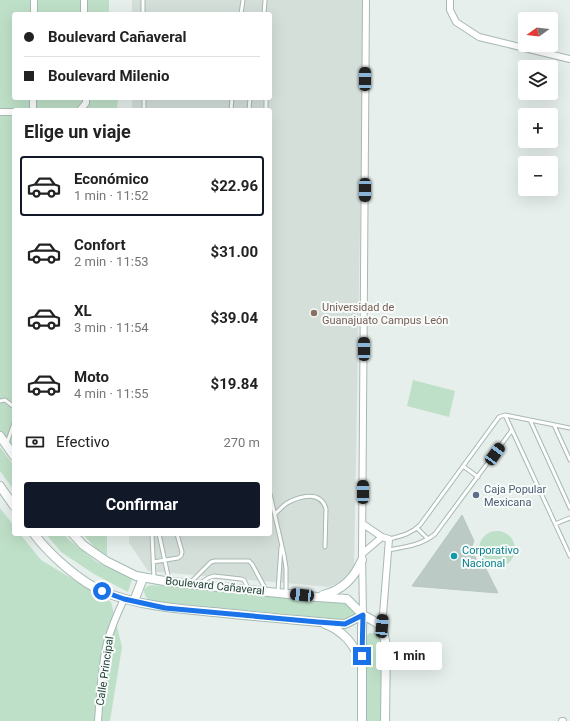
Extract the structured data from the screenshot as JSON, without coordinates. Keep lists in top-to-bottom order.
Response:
{
  "streets": {
    "street": ["Boulevard Cañaveral", "Calle Principal"]
  },
  "places": ["Universidad de Guanajuato Campus León", "Caja Popular Mexicana", "Corporativo Nacional"],
  "north": "left",
  "page": {
    "map_buttons": ["+", "−"],
    "banner": ["Boulevard Cañaveral", "Boulevard Milenio"],
    "heading": "Elige un viaje",
    "list": [
      {
        "name": "Económico",
        "note": "1 min · 11:52",
        "value": "$22.96"
      },
      {
        "name": "Confort",
        "note": "2 min · 11:53",
        "value": "$31.00"
      },
      {
        "name": "XL",
        "note": "3 min · 11:54",
        "value": "$39.04"
      },
      {
        "name": "Moto",
        "note": "4 min · 11:55",
        "value": "$19.84"
      }
    ],
    "pay": ["Efectivo", "270 m"],
    "buttons": "Confirmar",
    "bubble": "1 min"
  }
}
